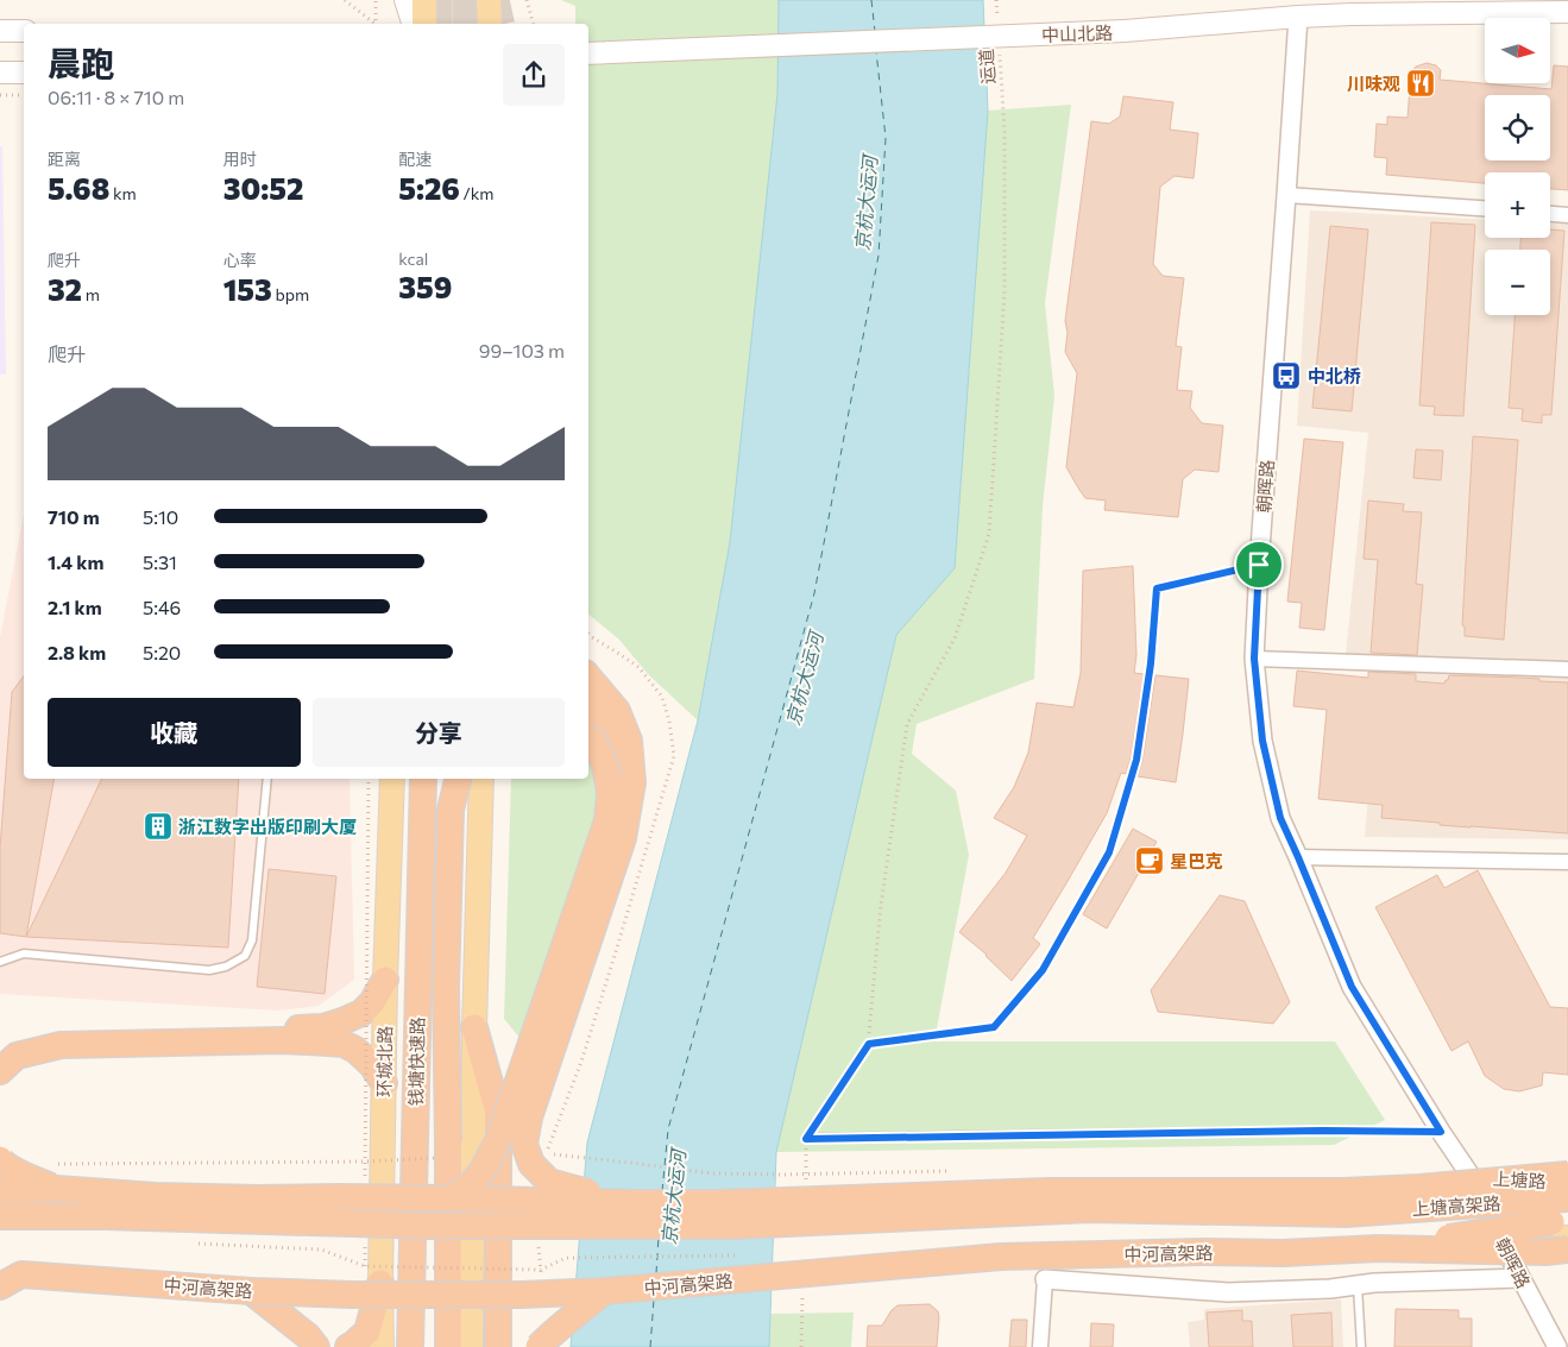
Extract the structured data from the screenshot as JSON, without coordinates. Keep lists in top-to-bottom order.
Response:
{
  "streets": {
    "highway": ["钱塘快速路", "上塘高架路", "中河高架路"],
    "main road": ["中山北路", "环城北路", "上塘路"],
    "street": ["朝晖路"],
    "path": ["运道"]
  },
  "crossings": [
    ["中山北路", "朝晖路"],
    ["朝晖路", "上塘路"],
    ["上塘高架路", "中河高架路"]
  ],
  "water": ["京杭大运河"],
  "places": {
    "restaurant": ["川味观"],
    "bus stop": ["中北桥"],
    "building": ["浙江数字出版印刷大厦"],
    "cafe": ["星巴克"]
  },
  "north": "right",
  "page": {
    "map_buttons": ["+", "−"],
    "heading": ["晨跑", "06:11 · 8 × 710 m"],
    "stats": [
      ["距离", "5.68 km"],
      ["用时", "30:52"],
      ["配速", "5:26 /km"],
      ["爬升", "32 m"],
      ["心率", "153 bpm"],
      ["kcal", "359"]
    ],
    "chart": ["爬升", "99–103 m"],
    "list": [
      {
        "name": "710 m",
        "note": "5:10"
      },
      {
        "name": "1.4 km",
        "note": "5:31"
      },
      {
        "name": "2.1 km",
        "note": "5:46"
      },
      {
        "name": "2.8 km",
        "note": "5:20"
      }
    ],
    "buttons": ["收藏", "分享"]
  }
}
